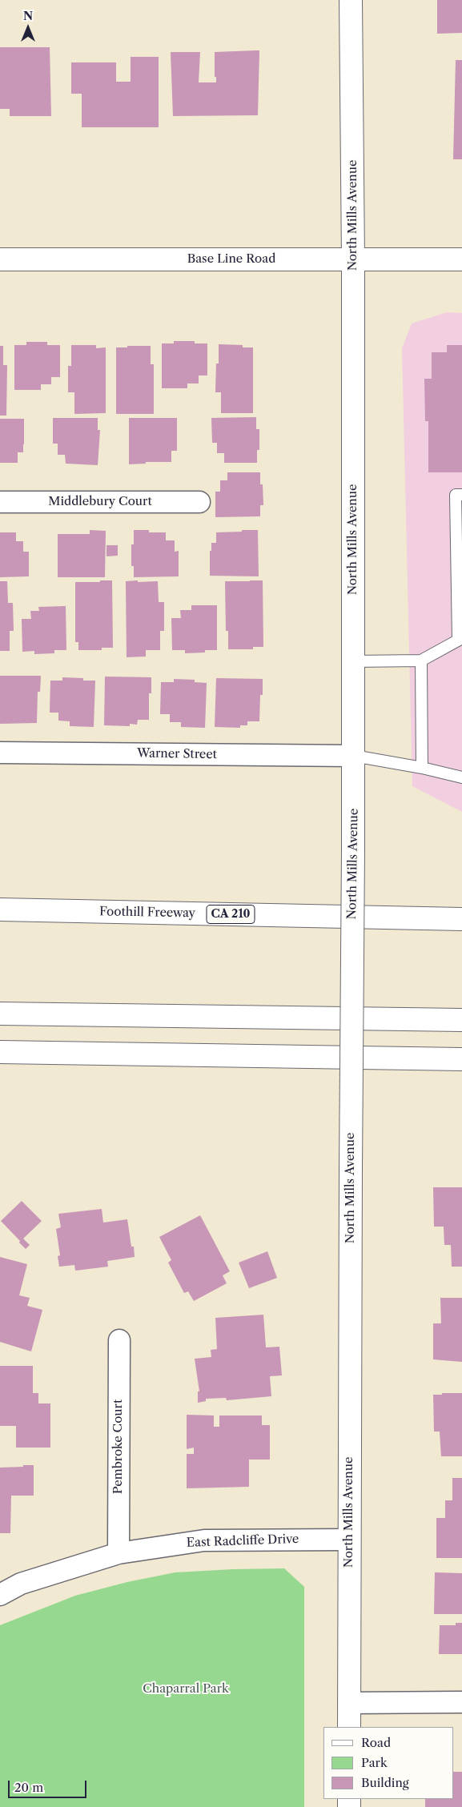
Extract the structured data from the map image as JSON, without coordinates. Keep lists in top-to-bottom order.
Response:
{
  "streets": {
    "main road": [
      "North Mills Avenue",
      "Base Line Road",
      "Foothill Freeway",
      "CA 210"
    ],
    "street": [
      "Middlebury Court",
      "Warner Street",
      "Pembroke Court",
      "East Radcliffe Drive"
    ]
  },
  "crossings": [
    ["North Mills Avenue", "Base Line Road"],
    ["North Mills Avenue", "Warner Street"],
    ["North Mills Avenue", "East Radcliffe Drive"],
    ["Pembroke Court", "East Radcliffe Drive"]
  ],
  "parks": ["Chaparral Park"],
  "legend": ["Road", "Park", "Building"],
  "scale_bar": "20 m",
  "north": "top"
}
